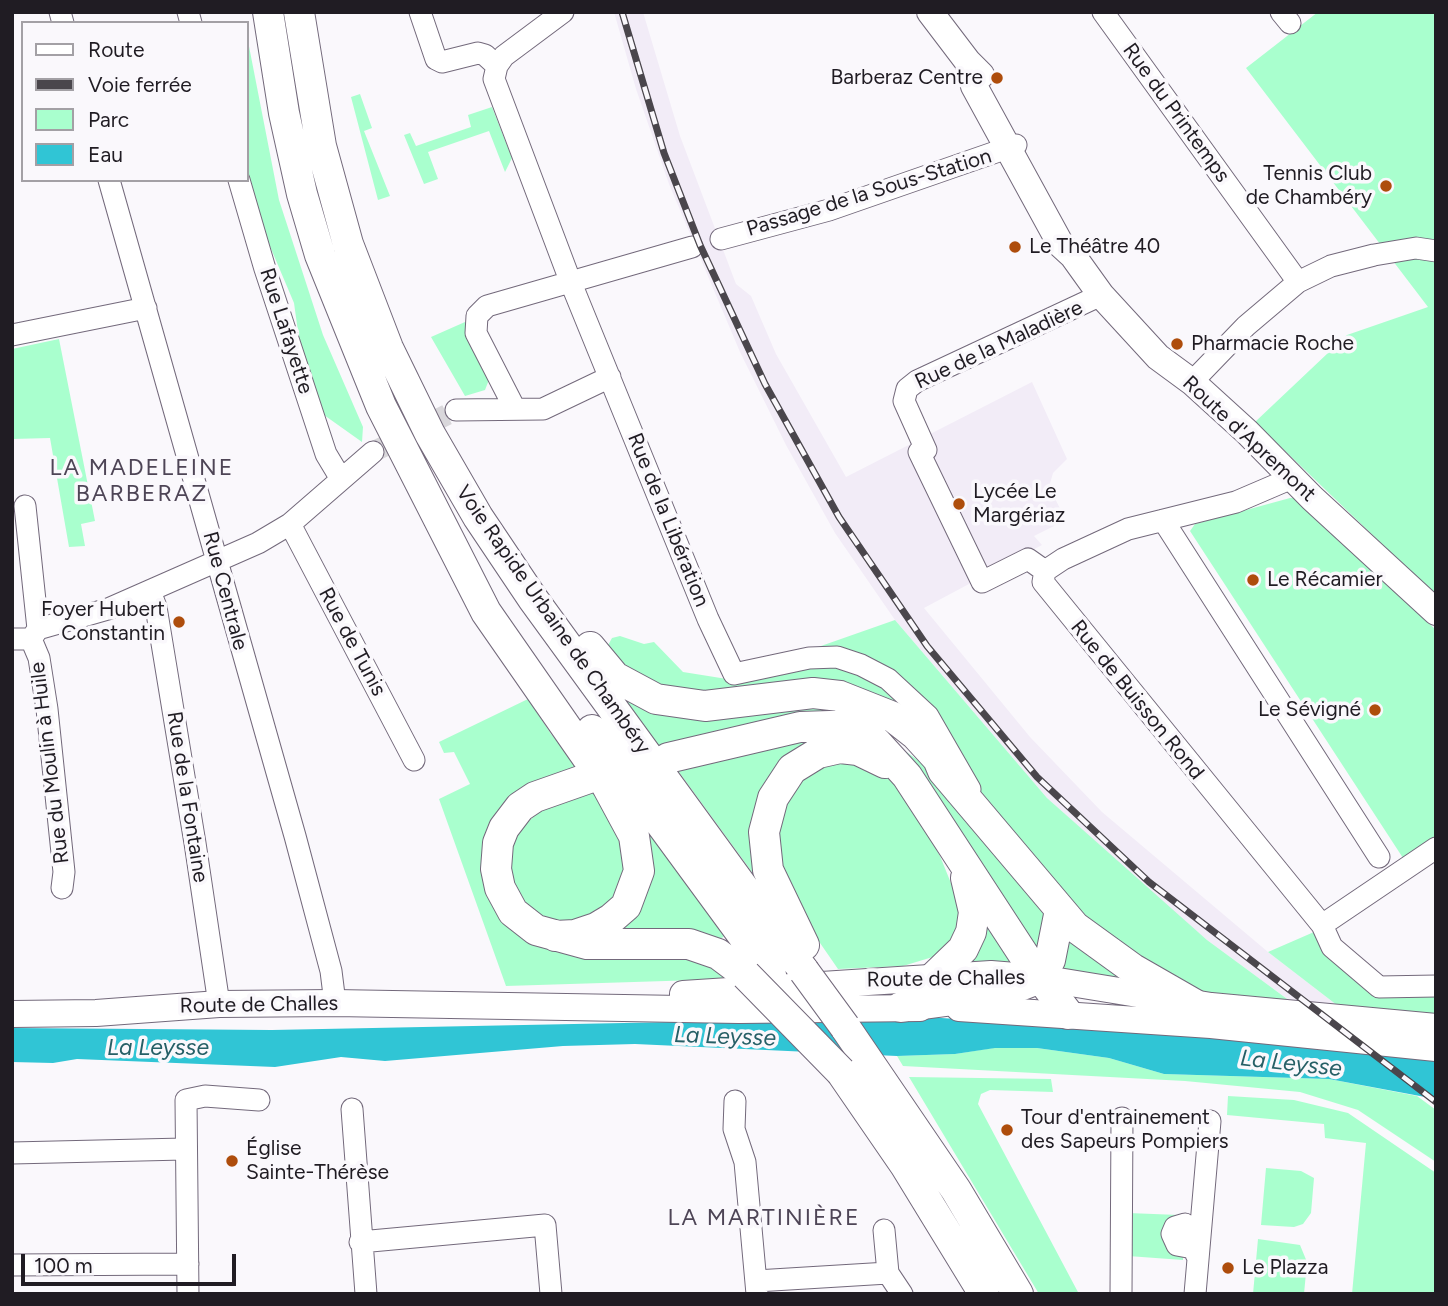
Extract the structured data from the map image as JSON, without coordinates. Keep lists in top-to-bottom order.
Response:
{
  "streets": {
    "highway": ["Voie Rapide Urbaine de Chambéry"],
    "main road": ["Route d'Apremont", "Route de Challes"],
    "street": [
      "Rue du Printemps",
      "Passage de la Sous-Station",
      "Rue Lafayette",
      "Rue de la Maladière",
      "Rue de la Libération",
      "Rue Centrale",
      "Rue de Tunis",
      "Rue de Buisson Rond",
      "Rue du Moulin à Huile",
      "Rue de la Fontaine"
    ]
  },
  "crossings": [
    ["Passage de la Sous-Station", "Route d'Apremont"],
    ["Rue de la Maladière", "Route d'Apremont"],
    ["Rue de la Maladière", "Rue de Buisson Rond"],
    ["Rue Centrale", "Route de Challes"],
    ["Rue de la Fontaine", "Route de Challes"]
  ],
  "districts": ["LA MADELEINE BARBERAZ", "LA MARTINIÈRE"],
  "water": ["La Leysse"],
  "places": [
    "Barberaz Centre",
    "Tennis Club de Chambéry",
    "Le Théâtre 40",
    "Pharmacie Roche",
    "Lycée Le Margériaz",
    "Le Récamier",
    "Foyer Hubert Constantin",
    "Le Sévigné",
    "Tour d'entrainement des Sapeurs Pompiers",
    "Église Sainte-Thérèse",
    "Le Plazza"
  ],
  "legend": [
    "Route",
    "Voie ferrée",
    "Parc",
    "Eau"
  ],
  "scale_bar": "100 m"
}
